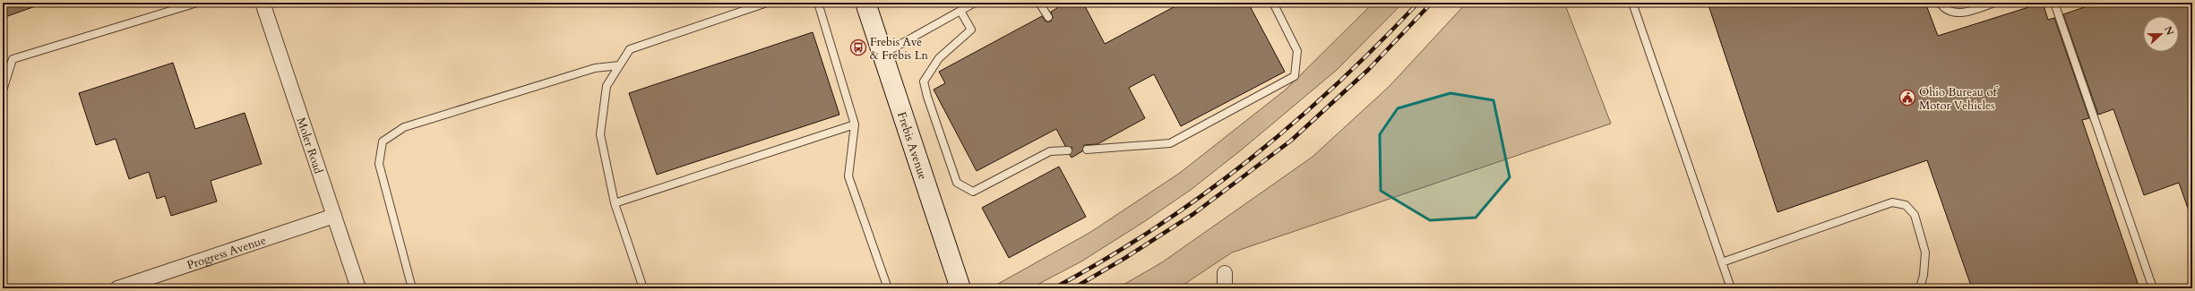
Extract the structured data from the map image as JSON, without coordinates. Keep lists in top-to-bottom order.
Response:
{
  "streets": {
    "main road": ["Frebis Avenue"],
    "street": ["Moler Road", "Progress Avenue"]
  },
  "crossings": [
    ["Moler Road", "Progress Avenue"]
  ],
  "places": {
    "bus stop": ["Frebis Ave & Frebis Ln"],
    "public building": ["Ohio Bureau of Motor Vehicles"]
  },
  "north": "right"
}
